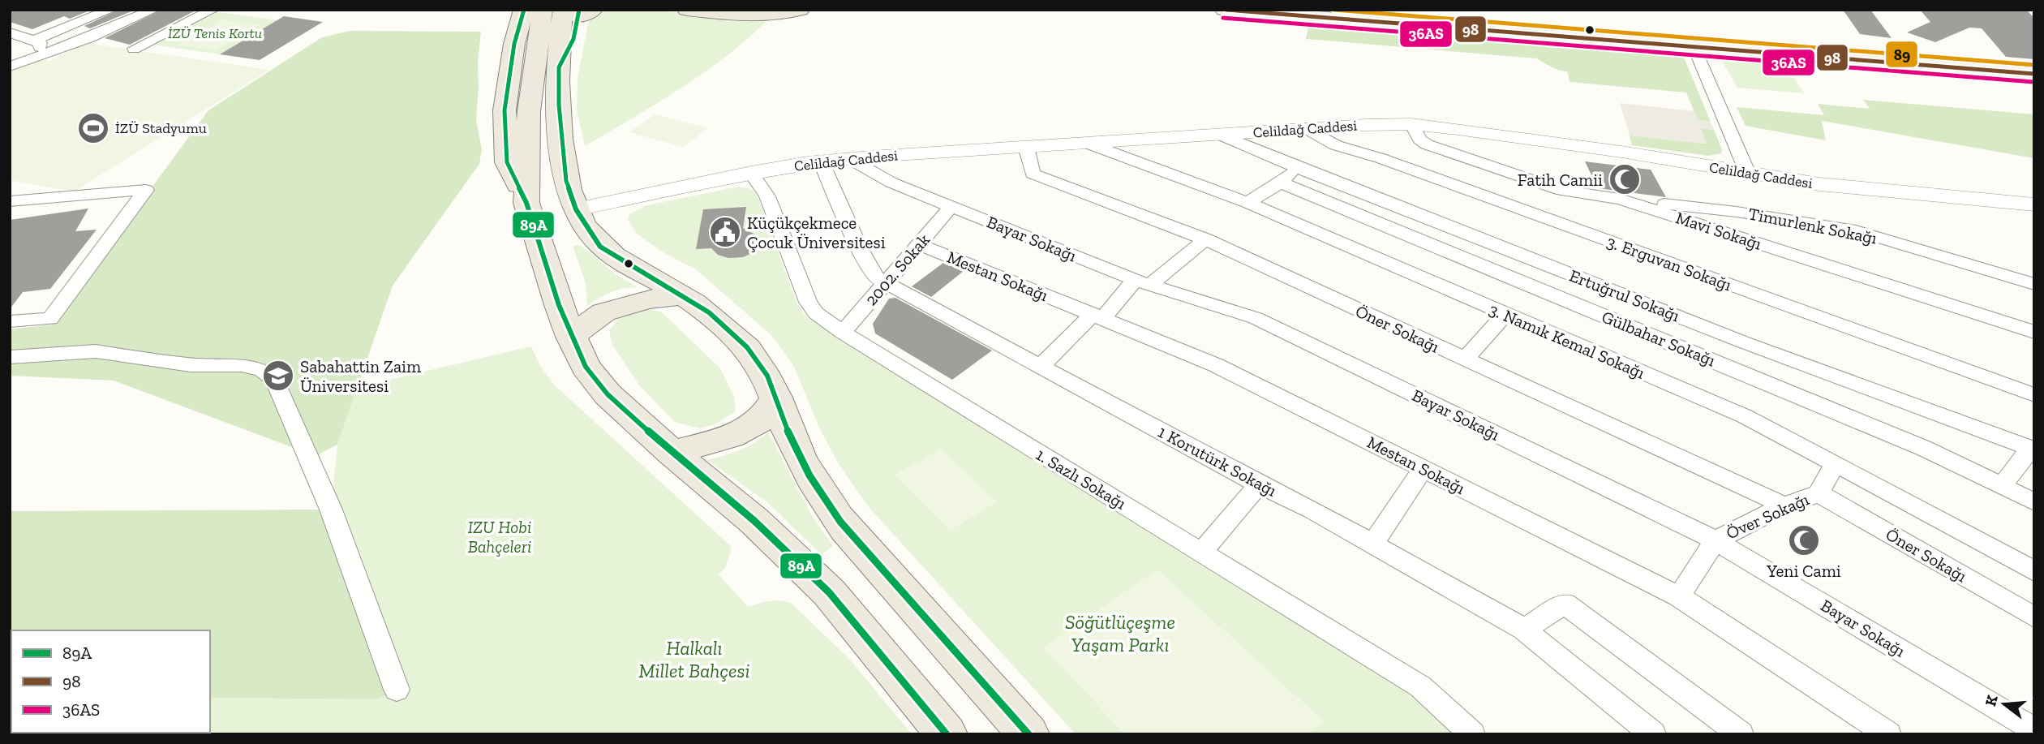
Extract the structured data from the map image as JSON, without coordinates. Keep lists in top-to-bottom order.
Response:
{
  "streets": {
    "street": [
      "Celildağ Caddesi",
      "Timurlenk Sokağı",
      "Mavi Sokağı",
      "Bayar Sokağı",
      "3. Erguvan Sokağı",
      "2002. Sokak",
      "Mestan Sokağı",
      "Ertuğrul Sokağı",
      "Öner Sokağı",
      "Gülbahar Sokağı",
      "3. Namık Kemal Sokağı",
      "1 Korutürk Sokağı",
      "1. Sazlı Sokağı",
      "Över Sokağı"
    ]
  },
  "crossings": [
    ["Celildağ Caddesi", "Mavi Sokağı"],
    ["Celildağ Caddesi", "Bayar Sokağı"],
    ["Celildağ Caddesi", "3. Erguvan Sokağı"],
    ["Celildağ Caddesi", "Ertuğrul Sokağı"],
    ["Celildağ Caddesi", "Öner Sokağı"],
    ["Celildağ Caddesi", "3. Namık Kemal Sokağı"],
    ["Celildağ Caddesi", "1 Korutürk Sokağı"],
    ["Celildağ Caddesi", "1. Sazlı Sokağı"],
    ["Timurlenk Sokağı", "Mavi Sokağı"],
    ["Bayar Sokağı", "2002. Sokak"],
    ["Bayar Sokağı", "Över Sokağı"],
    ["2002. Sokak", "Mestan Sokağı"],
    ["2002. Sokak", "1 Korutürk Sokağı"],
    ["2002. Sokak", "1. Sazlı Sokağı"],
    ["Mestan Sokağı", "Över Sokağı"],
    ["Öner Sokağı", "Över Sokağı"],
    ["3. Namık Kemal Sokağı", "Över Sokağı"]
  ],
  "parks": [
    "İZÜ Tenis Kortu",
    "IZU Hobi Bahçeleri",
    "Söğütlüçeşme Yaşam Parkı",
    "Halkalı Millet Bahçesi"
  ],
  "places": {
    "sports": ["İZÜ Stadyumu"],
    "mosque": ["Fatih Camii", "Yeni Cami"],
    "public building": ["Küçükçekmece Çocuk Üniversitesi"],
    "school or university": ["Sabahattin Zaim Üniversitesi"]
  },
  "lines": [
    "transit line 89A",
    "transit line 98",
    "transit line 89",
    "transit line 36AS"
  ],
  "legend": ["89A", "98", "36AS"],
  "north": "left"
}
